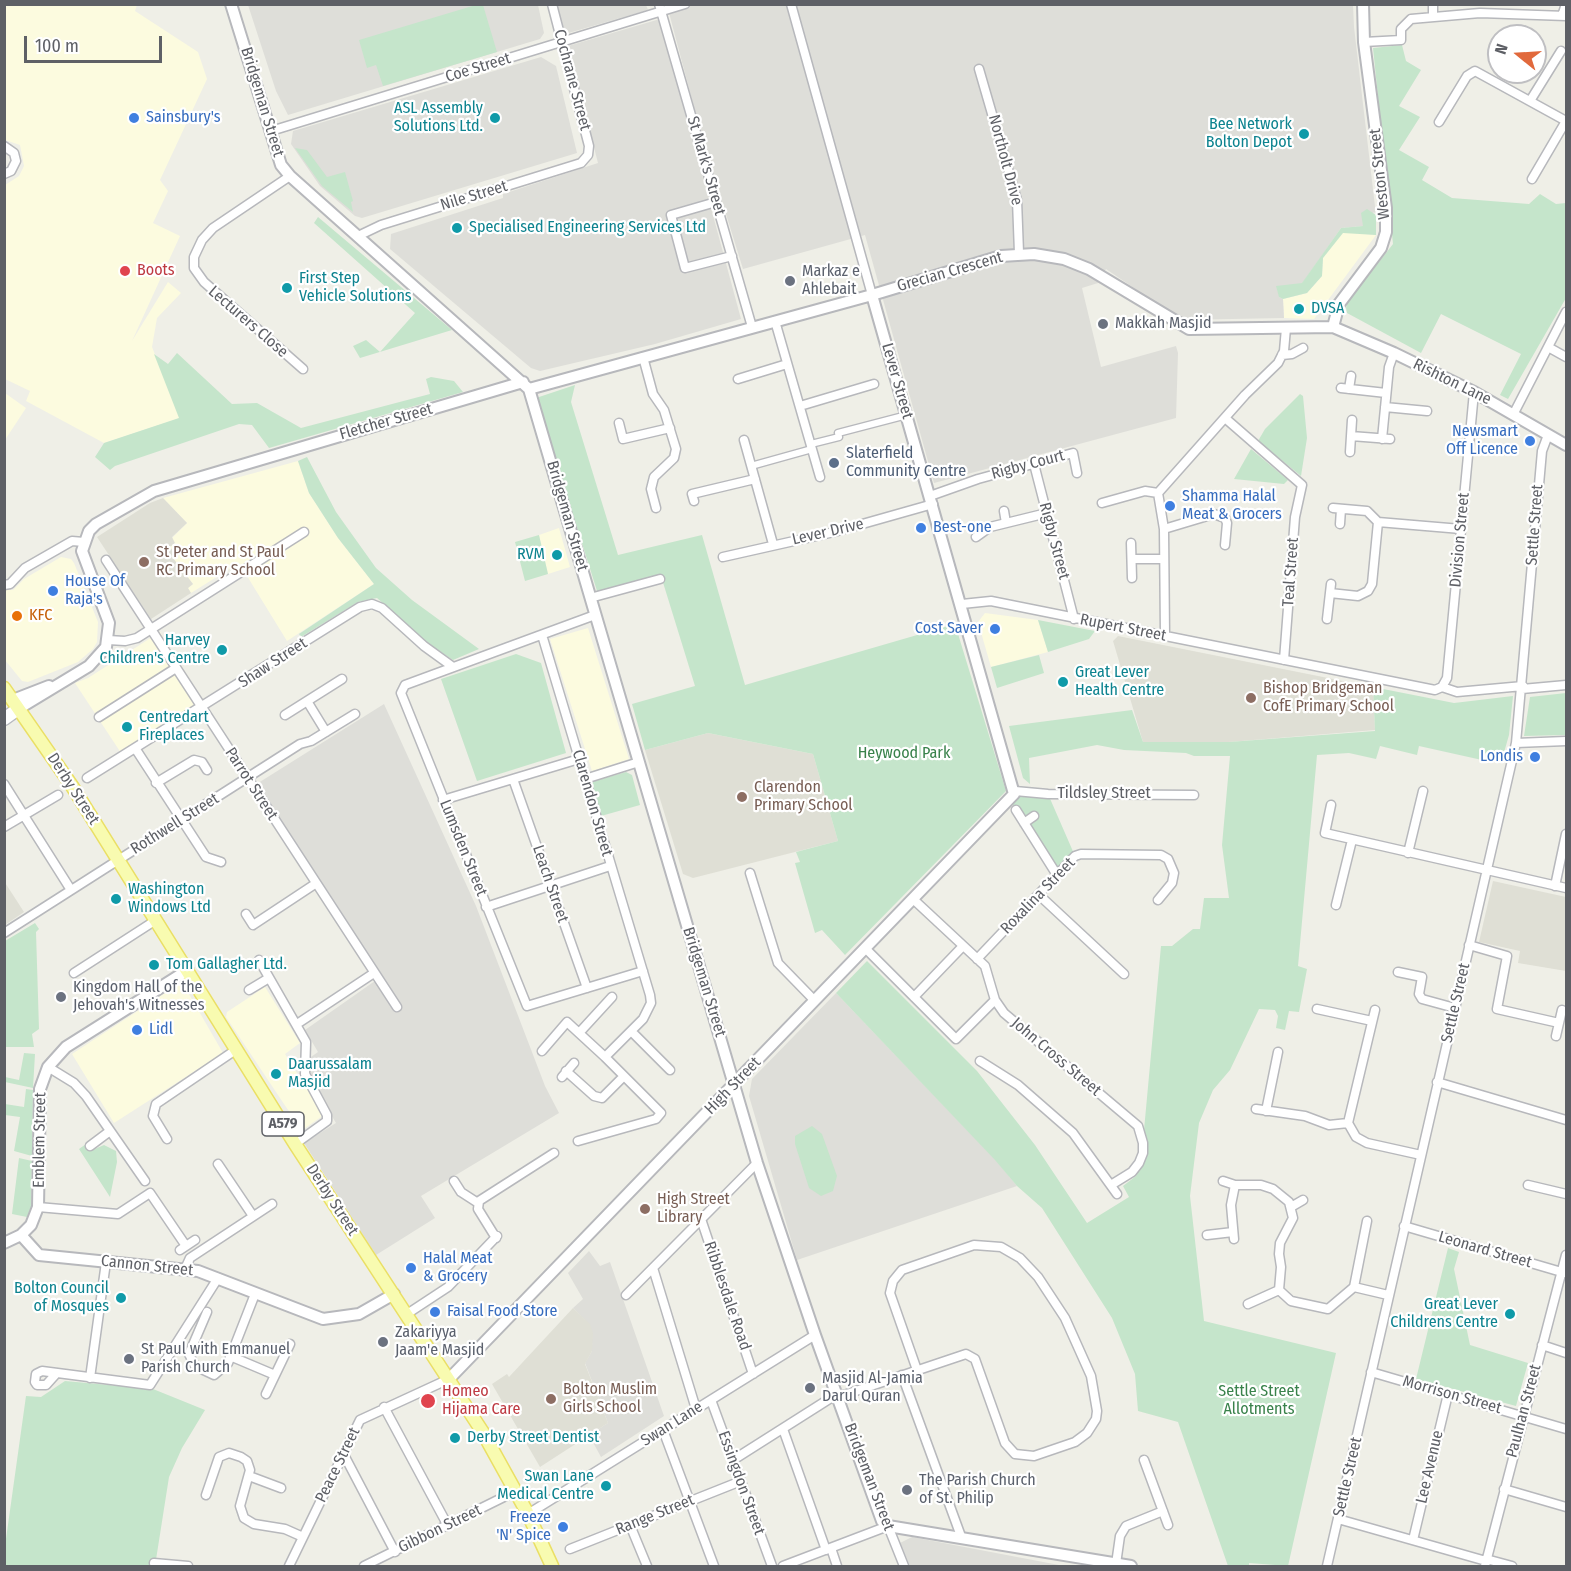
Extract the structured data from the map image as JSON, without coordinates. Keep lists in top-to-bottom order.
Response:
{
  "streets": {
    "main road": ["Derby Street", "A579"],
    "street": [
      "Coe Street",
      "Cochrane Street",
      "Bridgeman Street",
      "Northolt Drive",
      "St Mark's Street",
      "Weston Street",
      "Nile Street",
      "Grecian Crescent",
      "Lecturers Close",
      "Lever Street",
      "Rishton Lane",
      "Fletcher Street",
      "Rigby Court",
      "Settle Street",
      "Lever Drive",
      "Division Street",
      "Rigby Street",
      "Teal Street",
      "Rupert Street",
      "Shaw Street",
      "Parrot Street",
      "Tildsley Street",
      "Clarendon Street",
      "Rothwell Street",
      "Lumsden Street",
      "Leach Street",
      "Roxalina Street",
      "John Cross Street",
      "High Street",
      "Emblem Street",
      "Leonard Street",
      "Cannon Street",
      "Ribblesdale Road",
      "Morrison Street",
      "Paulhan Street",
      "Swan Lane",
      "Peace Street",
      "Lee Avenue",
      "Essingdon Street",
      "Range Street",
      "Gibbon Street"
    ]
  },
  "crossings": [
    ["Coe Street", "Cochrane Street"],
    ["Coe Street", "Bridgeman Street"],
    ["Coe Street", "St Mark's Street"],
    ["Cochrane Street", "Nile Street"],
    ["Bridgeman Street", "Nile Street"],
    ["Bridgeman Street", "Lecturers Close"],
    ["Bridgeman Street", "Fletcher Street"],
    ["Bridgeman Street", "High Street"],
    ["Bridgeman Street", "Swan Lane"],
    ["Northolt Drive", "Grecian Crescent"],
    ["St Mark's Street", "Fletcher Street"],
    ["Weston Street", "Grecian Crescent"],
    ["Weston Street", "Rishton Lane"],
    ["Grecian Crescent", "Lever Street"],
    ["Grecian Crescent", "Rishton Lane"],
    ["Grecian Crescent", "Fletcher Street"],
    ["Lever Street", "Fletcher Street"],
    ["Lever Street", "Rigby Court"],
    ["Lever Street", "Lever Drive"],
    ["Lever Street", "Rupert Street"],
    ["Lever Street", "Tildsley Street"],
    ["Lever Street", "High Street"],
    ["Rishton Lane", "Settle Street"],
    ["Rishton Lane", "Division Street"],
    ["Rigby Court", "Lever Drive"],
    ["Rigby Court", "Rigby Street"],
    ["Settle Street", "Leonard Street"],
    ["Settle Street", "Morrison Street"],
    ["Division Street", "Rupert Street"],
    ["Rigby Street", "Rupert Street"],
    ["Teal Street", "Rupert Street"],
    ["Shaw Street", "Parrot Street"],
    ["Shaw Street", "Lumsden Street"],
    ["Parrot Street", "Rothwell Street"],
    ["Derby Street", "Rothwell Street"],
    ["Derby Street", "High Street"],
    ["Derby Street", "Emblem Street"],
    ["Derby Street", "Cannon Street"],
    ["Derby Street", "Swan Lane"],
    ["Derby Street", "Peace Street"],
    ["Derby Street", "Gibbon Street"],
    ["Tildsley Street", "High Street"],
    ["Lumsden Street", "Leach Street"],
    ["Roxalina Street", "John Cross Street"],
    ["John Cross Street", "High Street"],
    ["High Street", "Peace Street"],
    ["Emblem Street", "Cannon Street"],
    ["Leonard Street", "Paulhan Street"],
    ["Ribblesdale Road", "Swan Lane"],
    ["Morrison Street", "Paulhan Street"],
    ["Morrison Street", "Lee Avenue"],
    ["Swan Lane", "Essingdon Street"],
    ["Essingdon Street", "Range Street"]
  ],
  "parks": ["Heywood Park", "Settle Street Allotments"],
  "places": [
    "Sainsbury's",
    "ASL Assembly Solutions Ltd.",
    "Bee Network Bolton Depot",
    "Specialised Engineering Services Ltd",
    "Boots",
    "Markaz e Ahlebait",
    "First Step Vehicle Solutions",
    "DVSA",
    "Makkah Masjid",
    "Newsmart Off Licence",
    "Slaterfield Community Centre",
    "Shamma Halal Meat & Grocers",
    "Best-one",
    "RVM",
    "St Peter and St Paul RC Primary School",
    "House Of Raja's",
    "KFC",
    "Cost Saver",
    "Harvey Children's Centre",
    "Great Lever Health Centre",
    "Bishop Bridgeman CofE Primary School",
    "Centredart Fireplaces",
    "Londis",
    "Clarendon Primary School",
    "Washington Windows Ltd",
    "Tom Gallagher Ltd.",
    "Kingdom Hall of the Jehovah's Witnesses",
    "Lidl",
    "Daarussalam Masjid",
    "High Street Library",
    "Halal Meat & Grocery",
    "Bolton Council of Mosques",
    "Faisal Food Store",
    "Great Lever Childrens Centre",
    "Zakariyya Jaam'e Masjid",
    "St Paul with Emmanuel Parish Church",
    "Masjid Al-Jamia Darul Quran",
    "Bolton Muslim Girls School",
    "Homeo Hijama Care",
    "Derby Street Dentist",
    "Swan Lane Medical Centre",
    "The Parish Church of St. Philip",
    "Freeze 'N' Spice"
  ],
  "scale_bar": "100 m",
  "north": "left"
}
